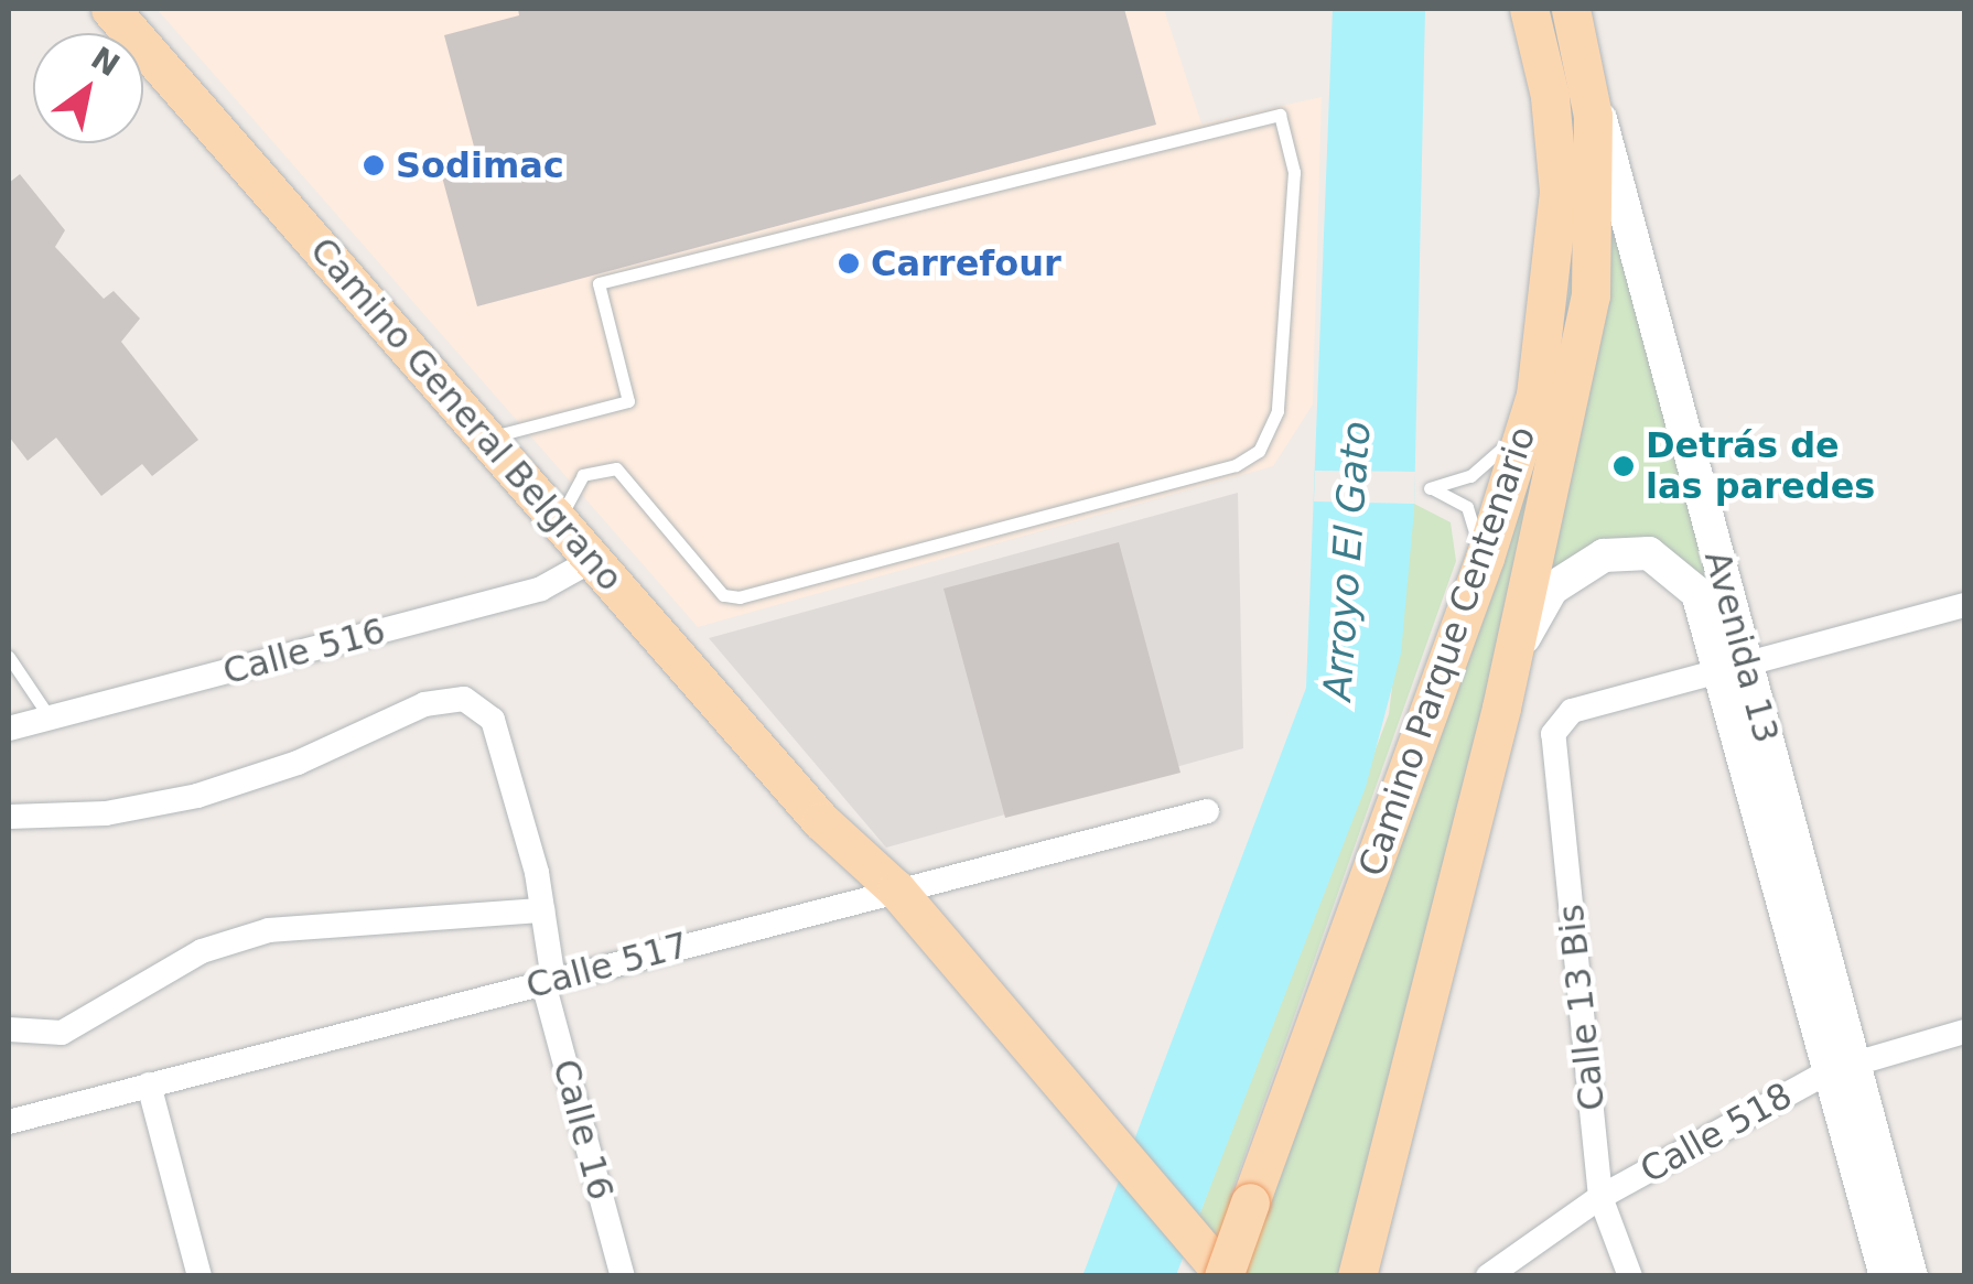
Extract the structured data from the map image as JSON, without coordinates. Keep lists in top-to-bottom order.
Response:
{
  "streets": {
    "main road": ["Camino General Belgrano", "Avenida 13", "Camino Parque Centenario"],
    "street": [
      "Calle 516",
      "Calle 517",
      "Calle 13 Bis",
      "Calle 16",
      "Calle 518"
    ]
  },
  "crossings": [
    ["Camino General Belgrano", "Calle 516"],
    ["Camino General Belgrano", "Camino Parque Centenario"],
    ["Camino General Belgrano", "Calle 517"],
    ["Avenida 13", "Camino Parque Centenario"],
    ["Avenida 13", "Calle 13 Bis"],
    ["Avenida 13", "Calle 518"],
    ["Calle 517", "Calle 16"],
    ["Calle 13 Bis", "Calle 518"]
  ],
  "water": ["Arroyo El Gato"],
  "places": ["Sodimac", "Carrefour", "Detrás de las paredes"],
  "north": "top right"
}
